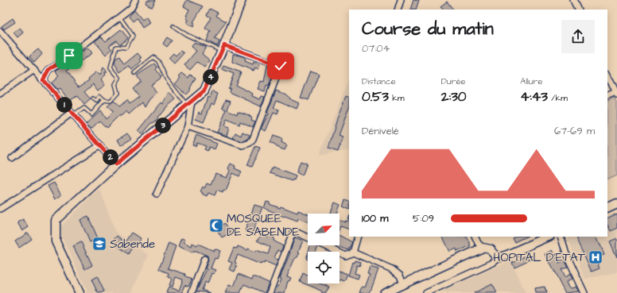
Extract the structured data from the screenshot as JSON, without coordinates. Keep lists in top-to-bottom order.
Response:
{
  "places": {
    "mosque": ["MOSQUEE DE SABENDE"],
    "school or university": ["Sabende"],
    "hospital": ["HOPITAL D'ETAT"]
  },
  "north": "top right",
  "page": {
    "heading": ["Course du matin", "07:04"],
    "stats": [
      ["Distance", "0.53 km"],
      ["Durée", "2:30"],
      ["Allure", "4:43 /km"]
    ],
    "pins": [
      "4",
      "1",
      "3",
      "2"
    ],
    "chart": ["Dénivelé", "67–69 m"],
    "list": [
      {
        "name": "100 m",
        "note": "5:09"
      }
    ]
  }
}
